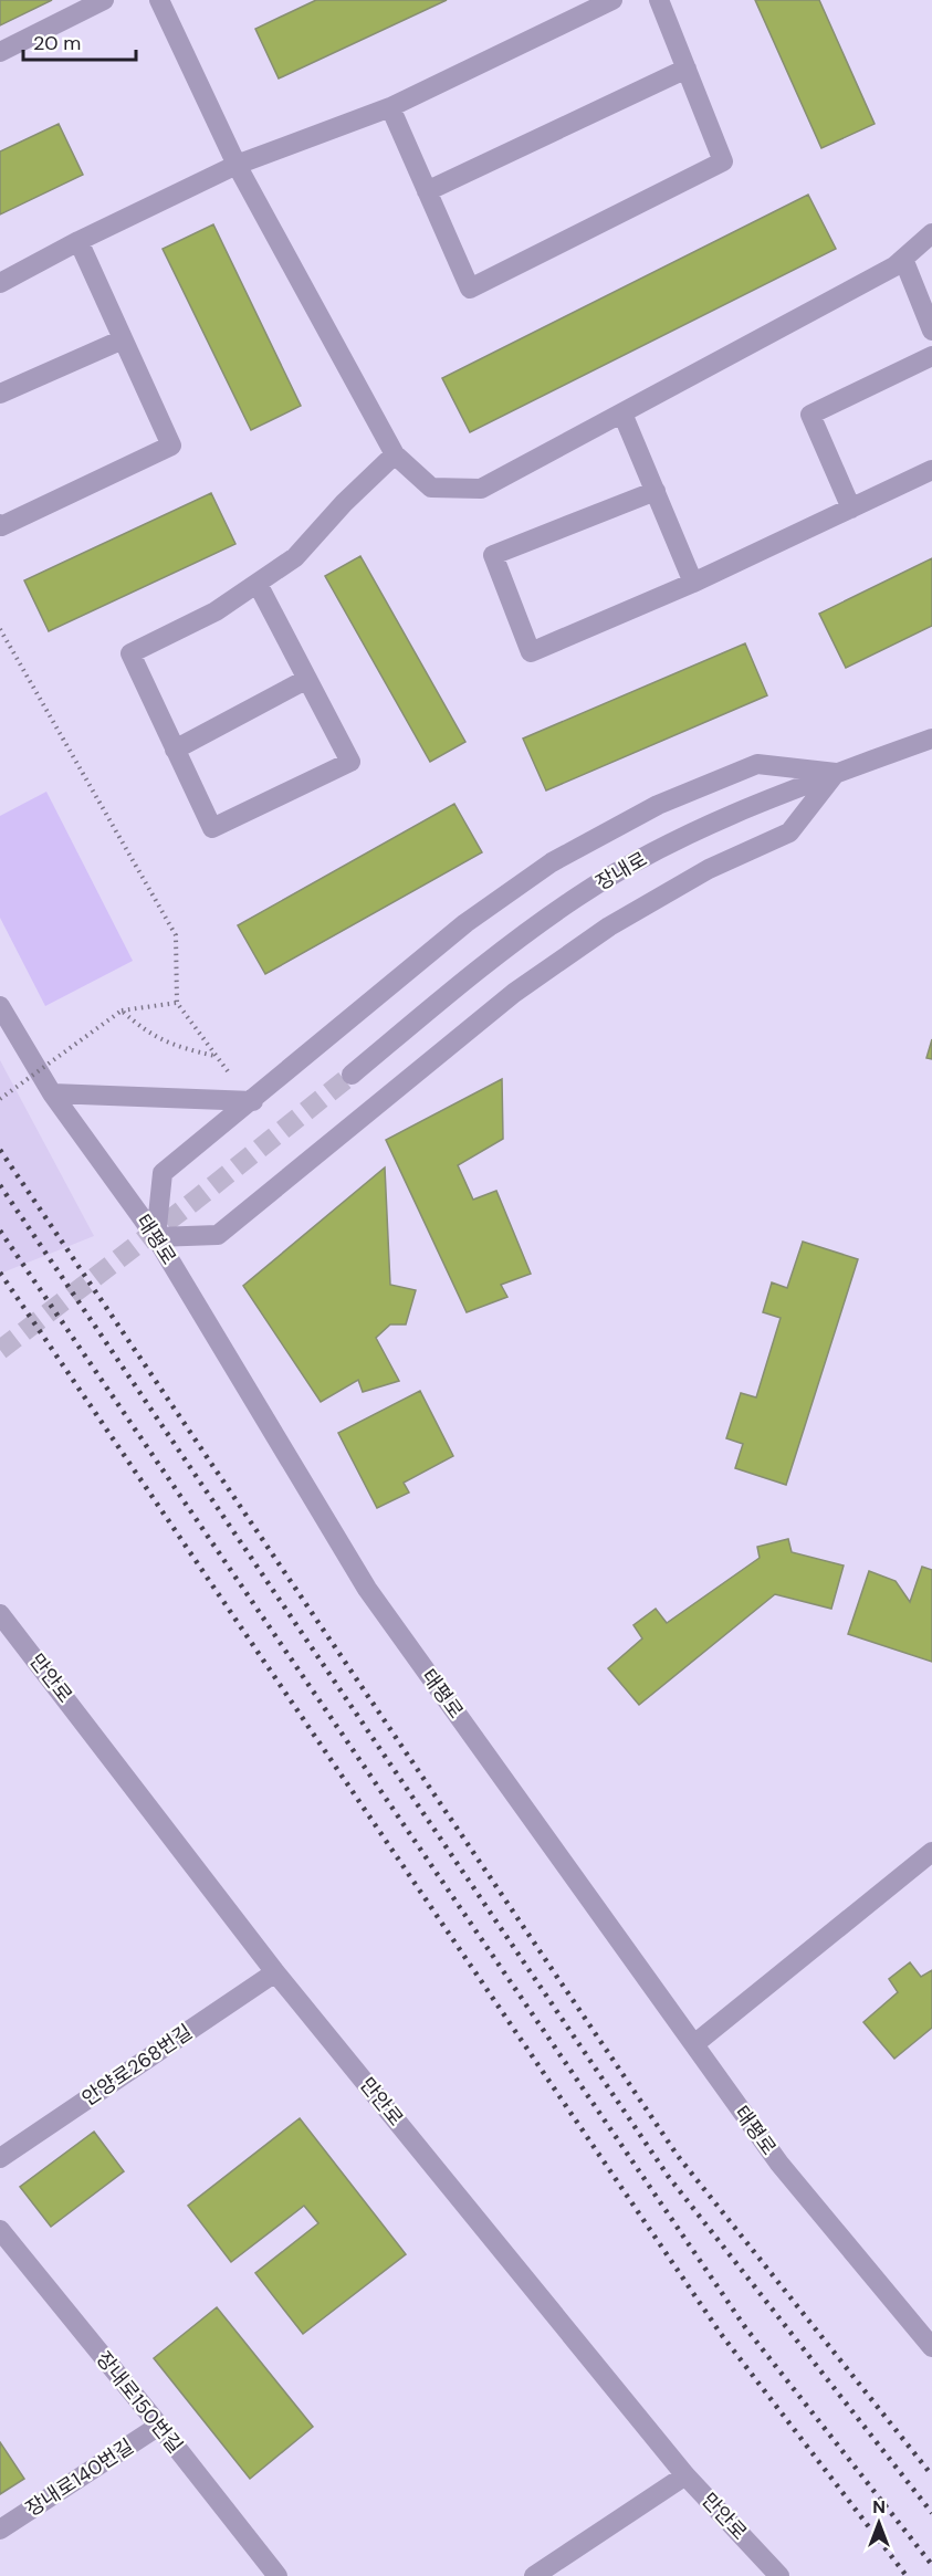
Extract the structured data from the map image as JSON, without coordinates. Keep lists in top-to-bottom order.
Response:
{
  "streets": {
    "street": [
      "장내로",
      "태평로",
      "만안로",
      "안양로268번길",
      "장내로150번길",
      "장내로140번길"
    ]
  },
  "crossings": [
    ["만안로", "안양로268번길"],
    ["장내로150번길", "장내로140번길"]
  ],
  "scale_bar": "20 m",
  "north": "top"
}
